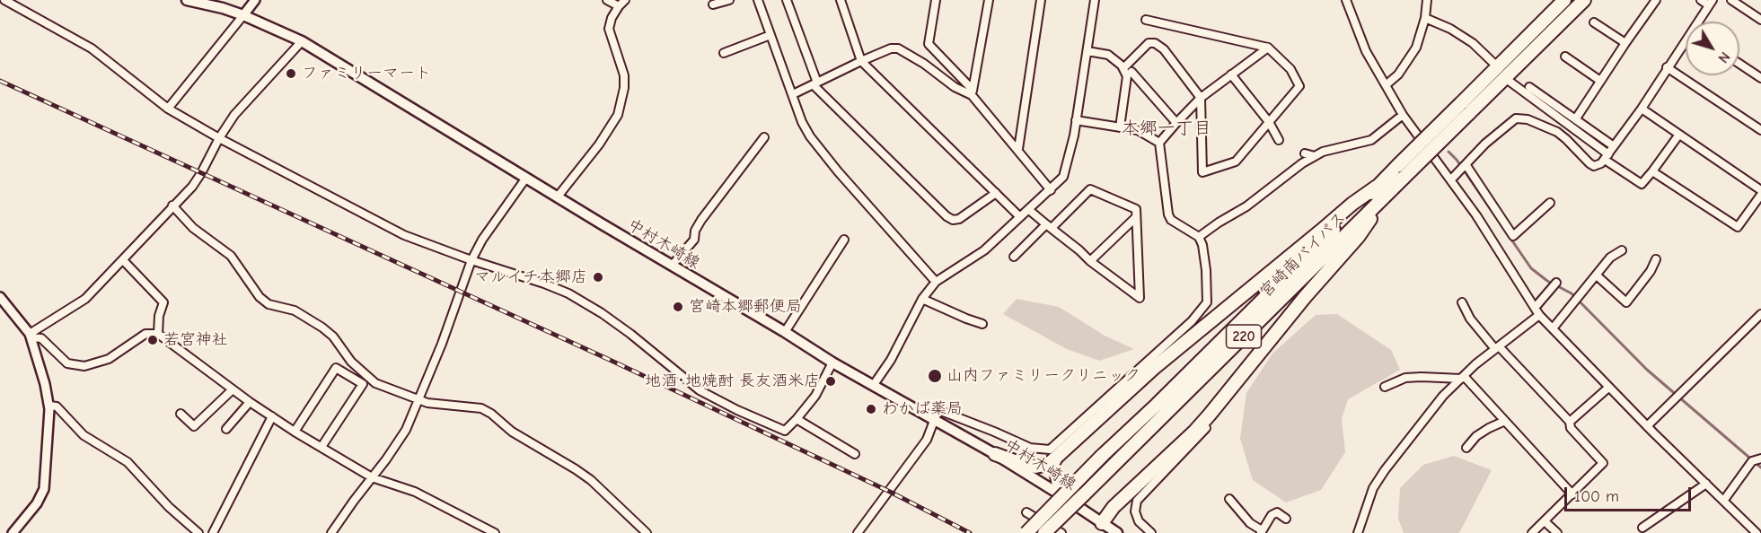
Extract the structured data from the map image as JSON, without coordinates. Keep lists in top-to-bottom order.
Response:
{
  "streets": {
    "highway": ["宮崎南バイパス", "220"],
    "main road": ["中村木崎線"]
  },
  "districts": ["本郷一丁目"],
  "places": [
    "ファミリーマート",
    "マルイチ本郷店",
    "宮崎本郷郵便局",
    "若宮神社",
    "山内ファミリークリニック",
    "地酒･地焼酎 長友酒米店",
    "わかば薬局"
  ],
  "scale_bar": "100 m",
  "north": "bottom right"
}
